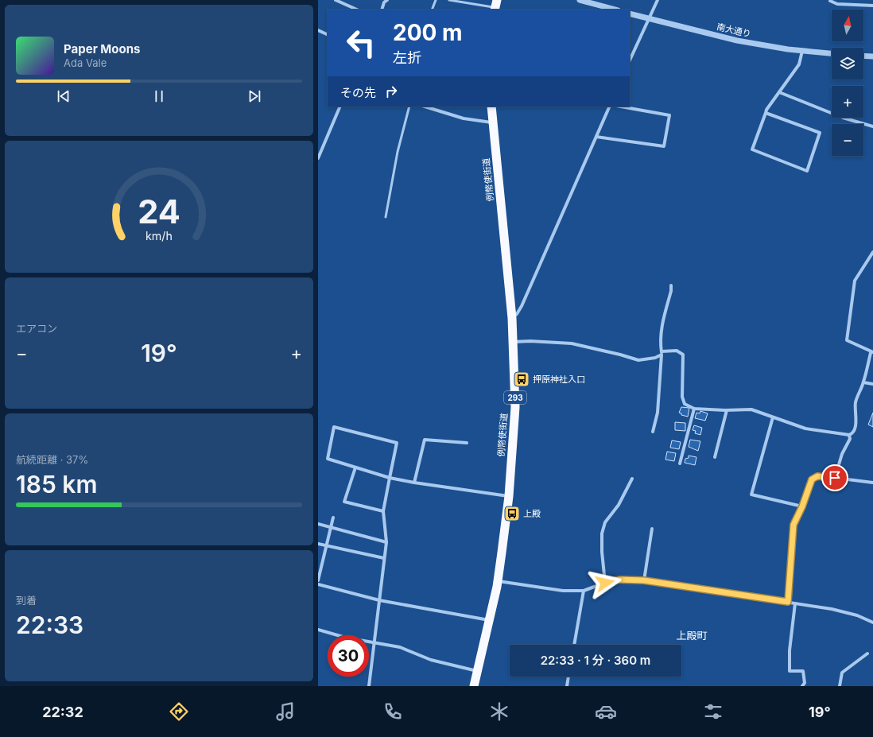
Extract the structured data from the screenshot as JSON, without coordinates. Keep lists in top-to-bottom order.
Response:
{
  "streets": {
    "highway": ["例幣使街道", "293"],
    "street": ["南大通り"]
  },
  "districts": ["上殿町"],
  "places": {
    "bus stop": ["押原神社入口", "上殿"]
  },
  "north": "top",
  "page": {
    "map_buttons": ["+", "−"],
    "turn": ["200 m", "左折"],
    "song": ["Paper Moons", "Ada Vale"],
    "then": "その先",
    "tile": [
      "エアコン",
      ["航続距離 · 37%", "185 km"],
      ["到着", "22:33"]
    ],
    "heat": ["−", "19°", "+"],
    "limit": "30",
    "trip": "22:33 · 1 分 · 360 m",
    "tabs": ["22:32", "19°"],
    "gauge": ["24", "km/h"]
  }
}
